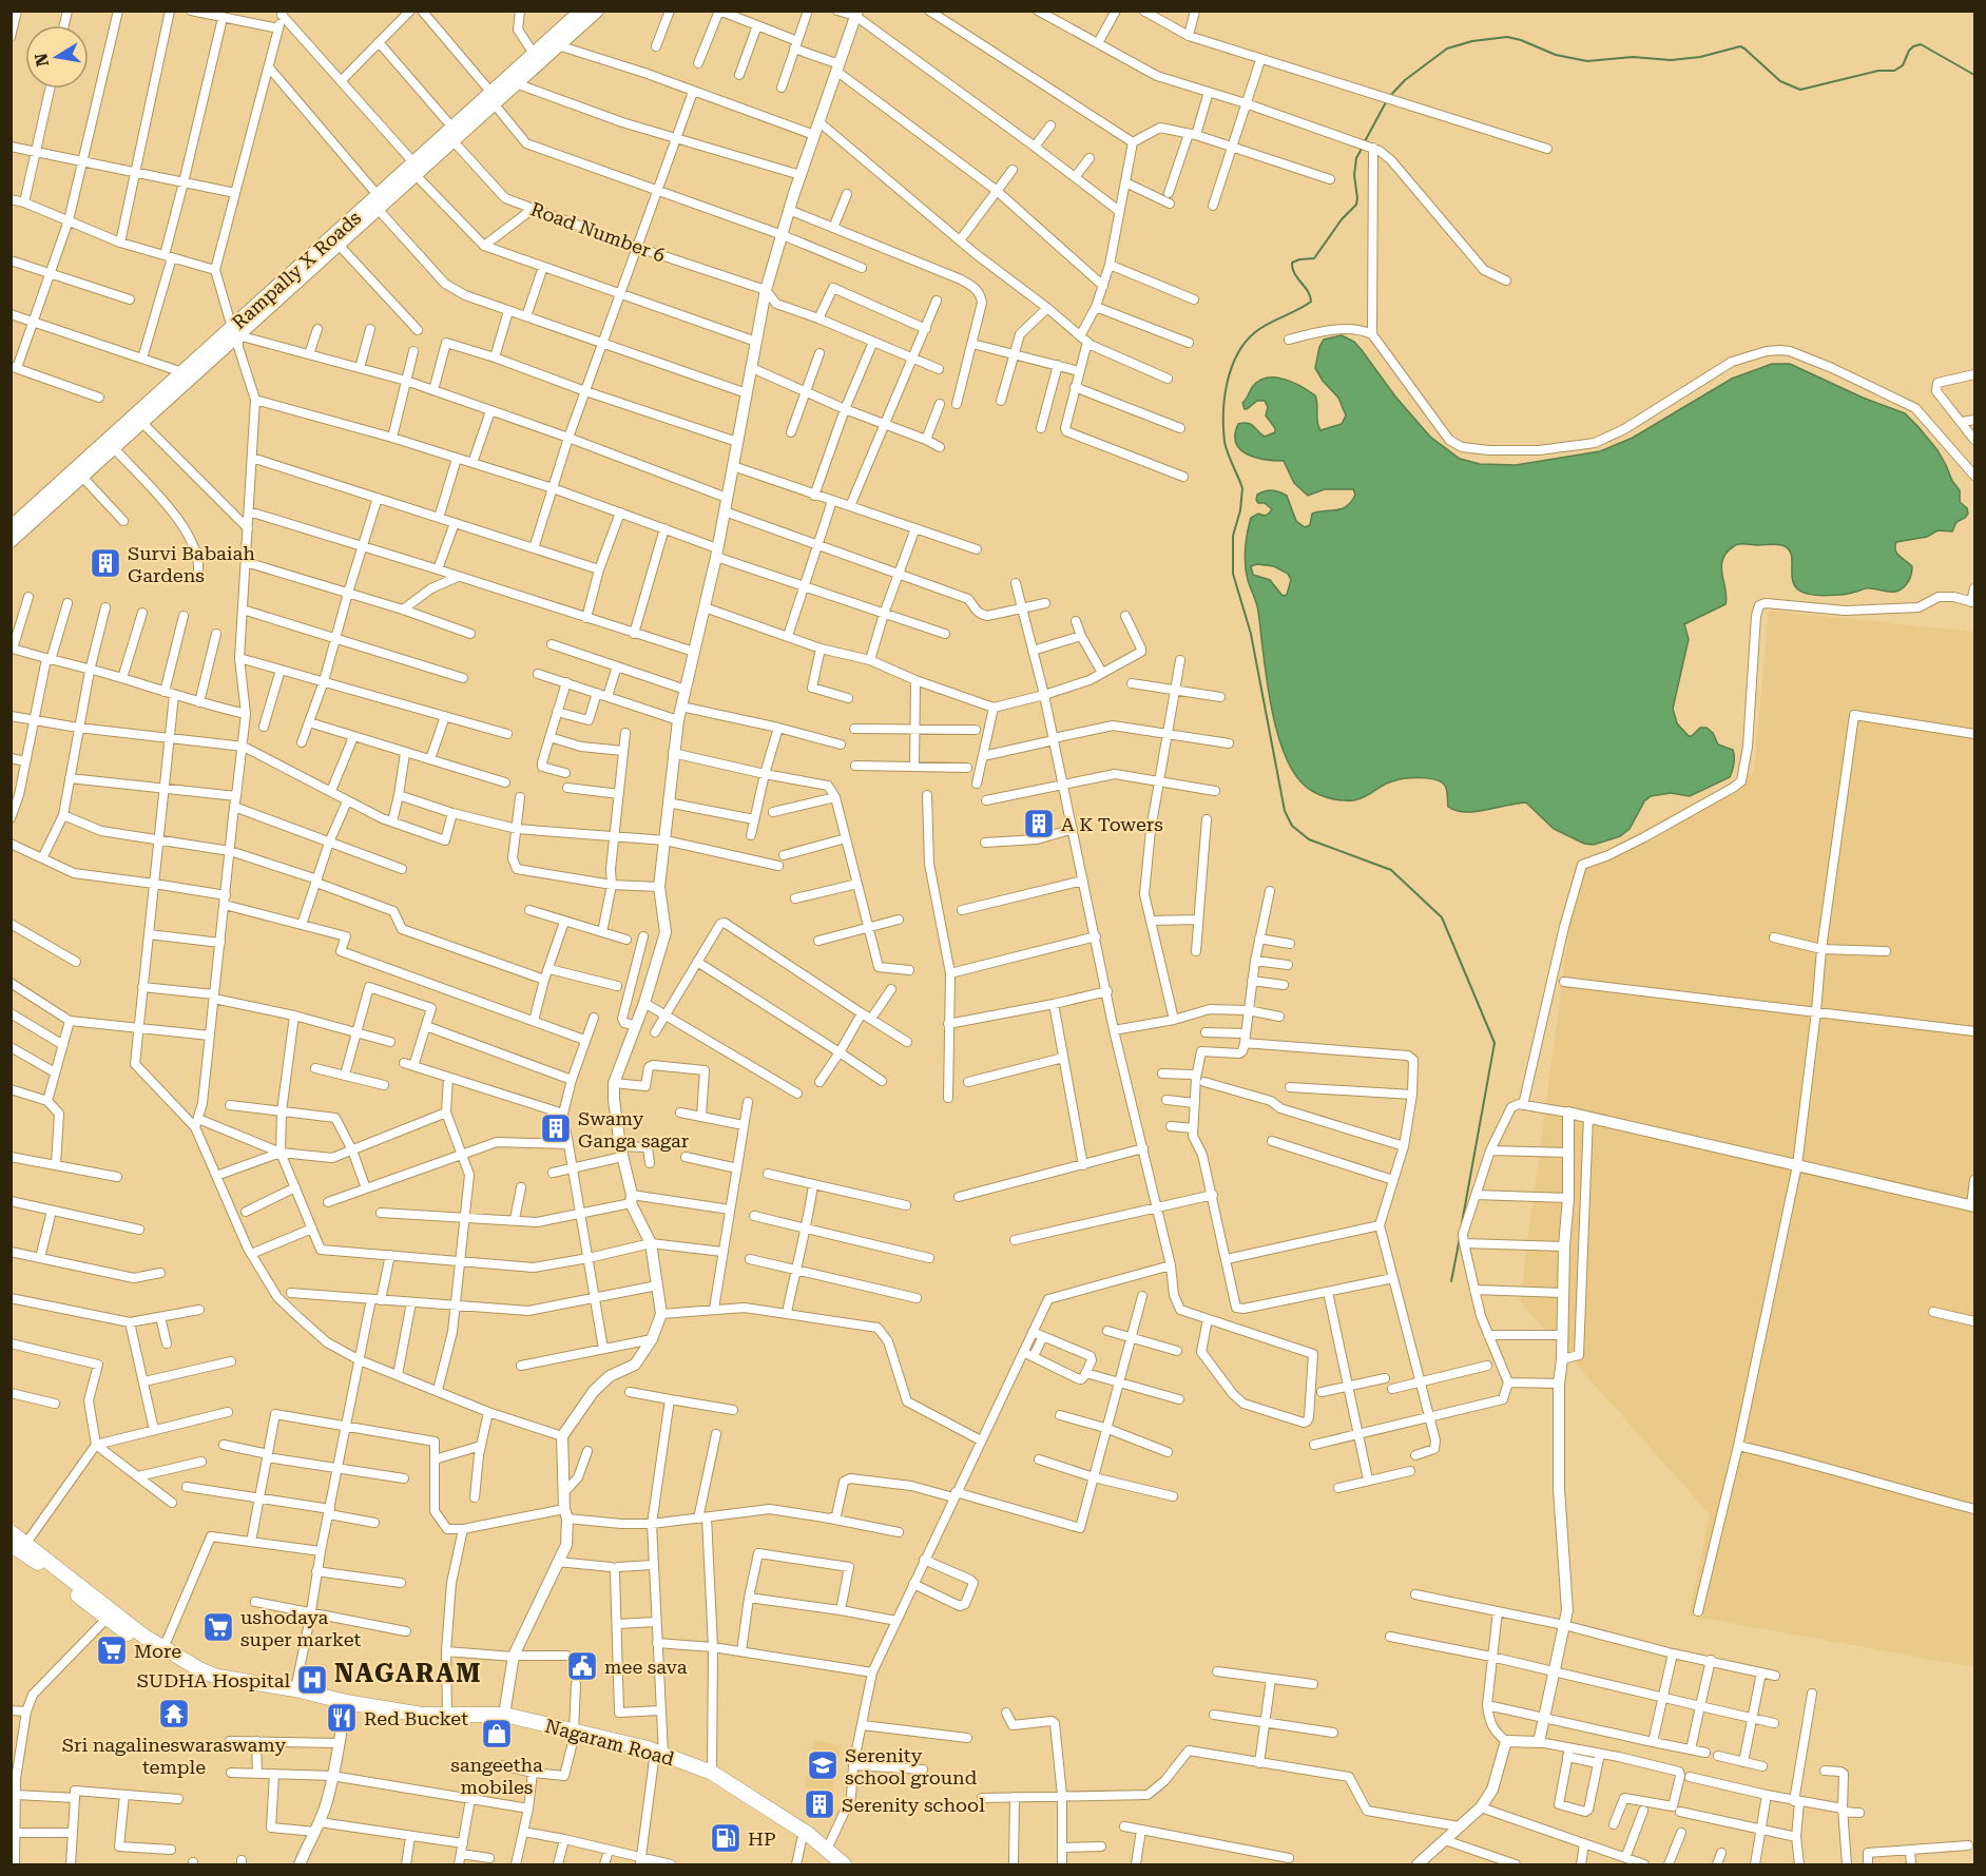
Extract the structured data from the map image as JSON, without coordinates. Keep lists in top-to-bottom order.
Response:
{
  "streets": {
    "main road": ["Rampally X Roads", "Nagaram Road"],
    "street": ["Road Number 6"]
  },
  "districts": ["NAGARAM"],
  "places": {
    "building": [
      "Survi Babaiah Gardens",
      "A K Towers",
      "Swamy Ganga sagar",
      "Serenity school"
    ],
    "supermarket": ["ushodaya super market", "More"],
    "public building": ["mee sava"],
    "hospital": ["SUDHA Hospital"],
    "temple": ["Sri nagalineswaraswamy temple"],
    "restaurant": ["Red Bucket"],
    "shop": ["sangeetha mobiles"],
    "school or university": ["Serenity school ground"],
    "fuel station": ["HP"]
  },
  "north": "left"
}
